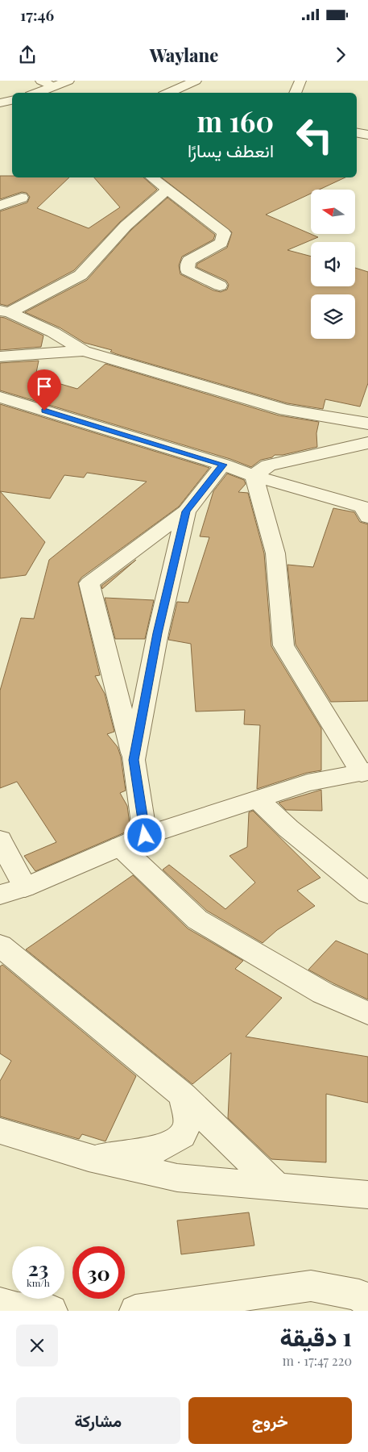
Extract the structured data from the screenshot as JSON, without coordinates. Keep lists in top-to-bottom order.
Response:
{
  "north": "left",
  "page": {
    "status": "17:46",
    "header": "Waylane",
    "turn": ["160 m", "انعطف يسارًا"],
    "speed": "23 km/h",
    "limit": "30",
    "heading": ["1 دقيقة", "220 m · 17:47"],
    "buttons": ["خروج", "مشاركة"]
  }
}
